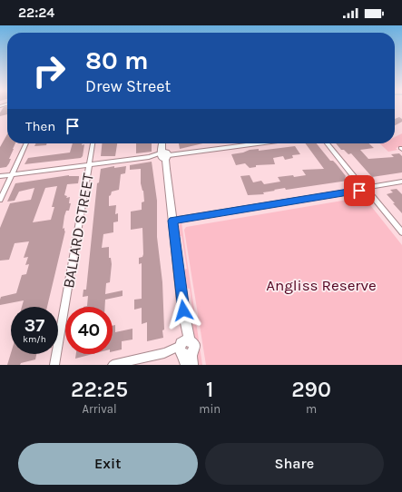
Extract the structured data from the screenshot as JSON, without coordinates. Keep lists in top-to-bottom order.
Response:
{
  "streets": {
    "street": ["BALLARD STREET"]
  },
  "parks": ["Angliss Reserve"],
  "page": {
    "status": "22:24",
    "turn": ["80 m", "Drew Street"],
    "then": "Then",
    "speed": "37 km/h",
    "limit": "40",
    "eta": [
      "22:25",
      "Arrival",
      "1",
      "min",
      "290",
      "m"
    ],
    "buttons": ["Exit", "Share"]
  }
}
